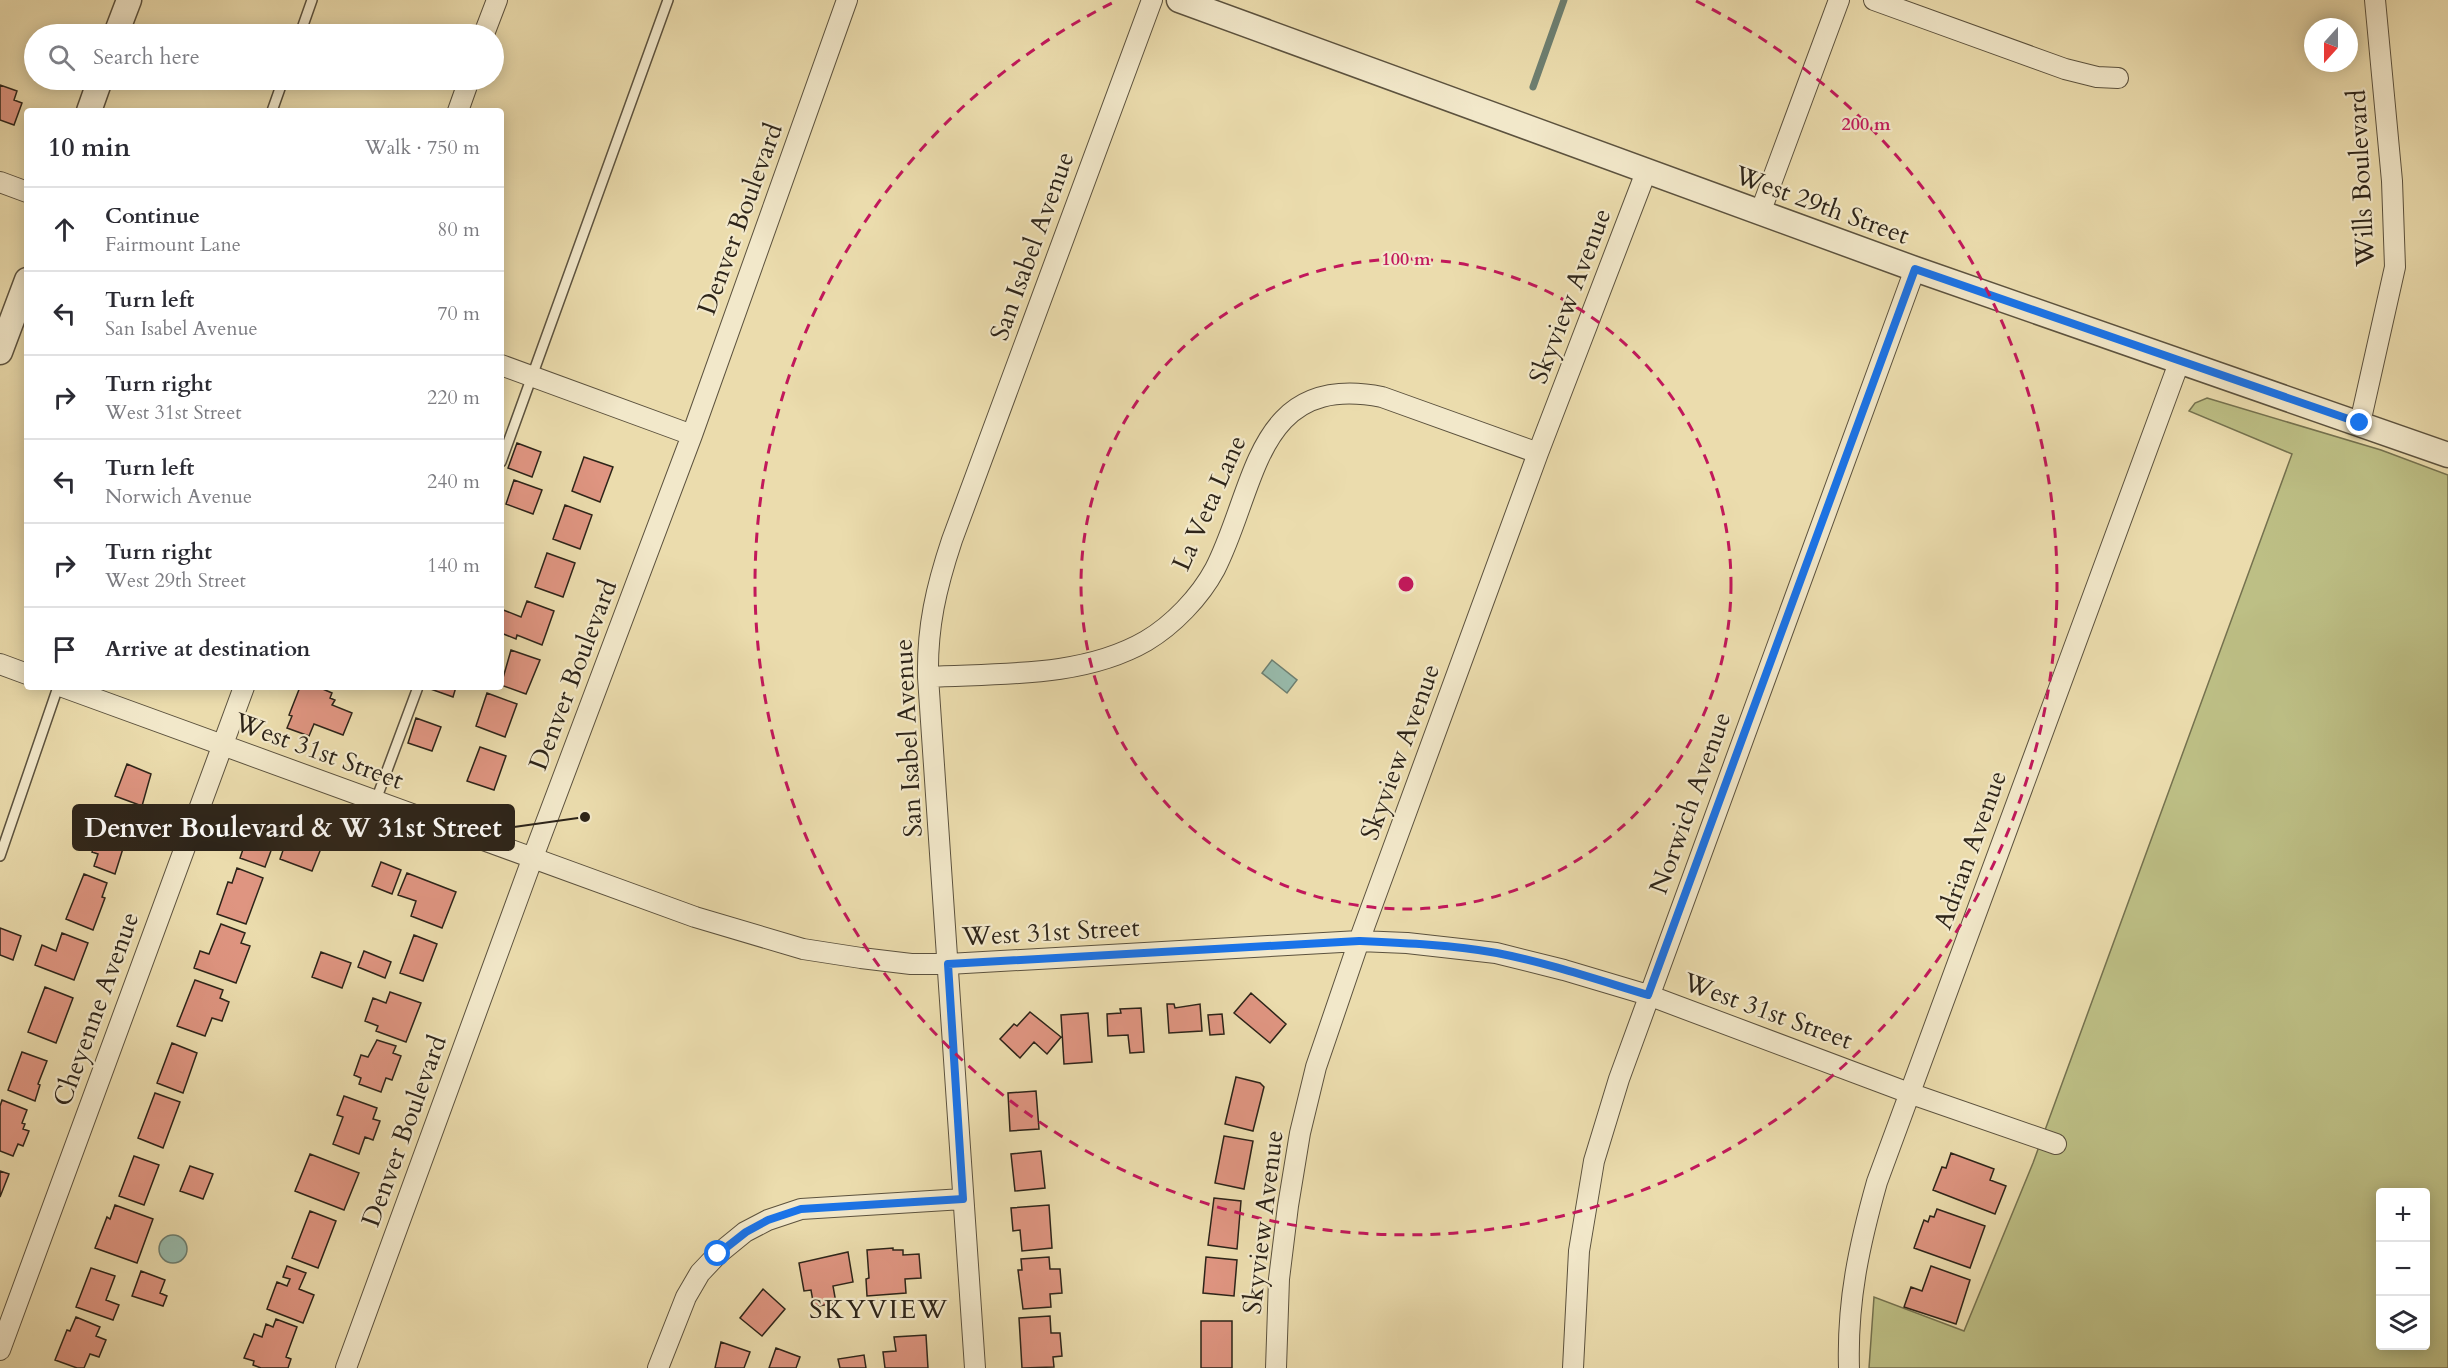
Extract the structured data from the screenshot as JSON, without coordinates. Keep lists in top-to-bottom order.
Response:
{
  "streets": {
    "street": [
      "Wills Boulevard",
      "West 29th Street",
      "Denver Boulevard",
      "San Isabel Avenue",
      "Skyview Avenue",
      "La Veta Lane",
      "West 31st Street",
      "Norwich Avenue",
      "Adrian Avenue",
      "Cheyenne Avenue"
    ]
  },
  "crossings": [
    ["Wills Boulevard", "West 29th Street"],
    ["West 29th Street", "Skyview Avenue"],
    ["West 29th Street", "Norwich Avenue"],
    ["West 29th Street", "Adrian Avenue"],
    ["Denver Boulevard", "West 31st Street"],
    ["San Isabel Avenue", "La Veta Lane"],
    ["San Isabel Avenue", "West 31st Street"],
    ["Skyview Avenue", "La Veta Lane"],
    ["Skyview Avenue", "West 31st Street"],
    ["West 31st Street", "Norwich Avenue"],
    ["West 31st Street", "Adrian Avenue"],
    ["West 31st Street", "Cheyenne Avenue"]
  ],
  "districts": ["SKYVIEW"],
  "places": ["Denver Boulevard & W 31st Street"],
  "north": "bottom",
  "page": {
    "search": "Search here",
    "heading": ["10 min", "Walk · 750 m"],
    "list": [
      ["Continue", "Fairmount Lane", "80 m"],
      ["Turn left", "San Isabel Avenue", "70 m"],
      ["Turn right", "West 31st Street", "220 m"],
      ["Turn left", "Norwich Avenue", "240 m"],
      ["Turn right", "West 29th Street", "140 m"],
      "Arrive at destination"
    ],
    "map_buttons": ["+", "−"]
  },
  "rings": ["200 m", "100 m"]
}
